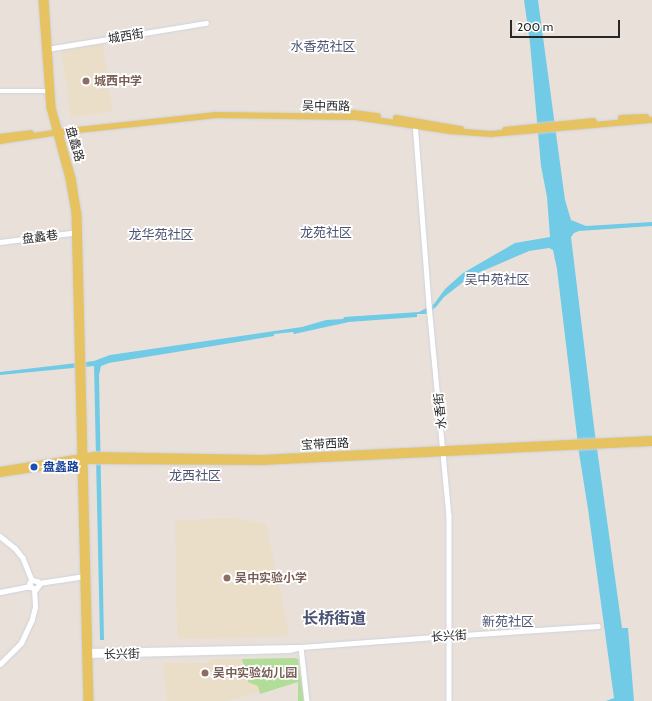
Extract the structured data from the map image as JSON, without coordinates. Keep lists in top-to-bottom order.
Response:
{
  "streets": {
    "main road": ["吴中西路", "盘蠡路", "宝带西路"],
    "street": [
      "城西街",
      "盘蠡巷",
      "水香街",
      "长兴街"
    ]
  },
  "crossings": [
    ["城西街", "盘蠡路"],
    ["吴中西路", "盘蠡路"],
    ["吴中西路", "水香街"],
    ["盘蠡路", "盘蠡巷"],
    ["盘蠡路", "宝带西路"],
    ["盘蠡路", "长兴街"],
    ["水香街", "宝带西路"],
    ["水香街", "长兴街"]
  ],
  "districts": [
    "水香苑社区",
    "龙苑社区",
    "龙华苑社区",
    "吴中苑社区",
    "龙西社区",
    "长桥街道",
    "新苑社区"
  ],
  "places": [
    "城西中学",
    "盘蠡路",
    "吴中实验小学",
    "吴中实验幼儿园"
  ],
  "scale_bar": "200 m"
}
